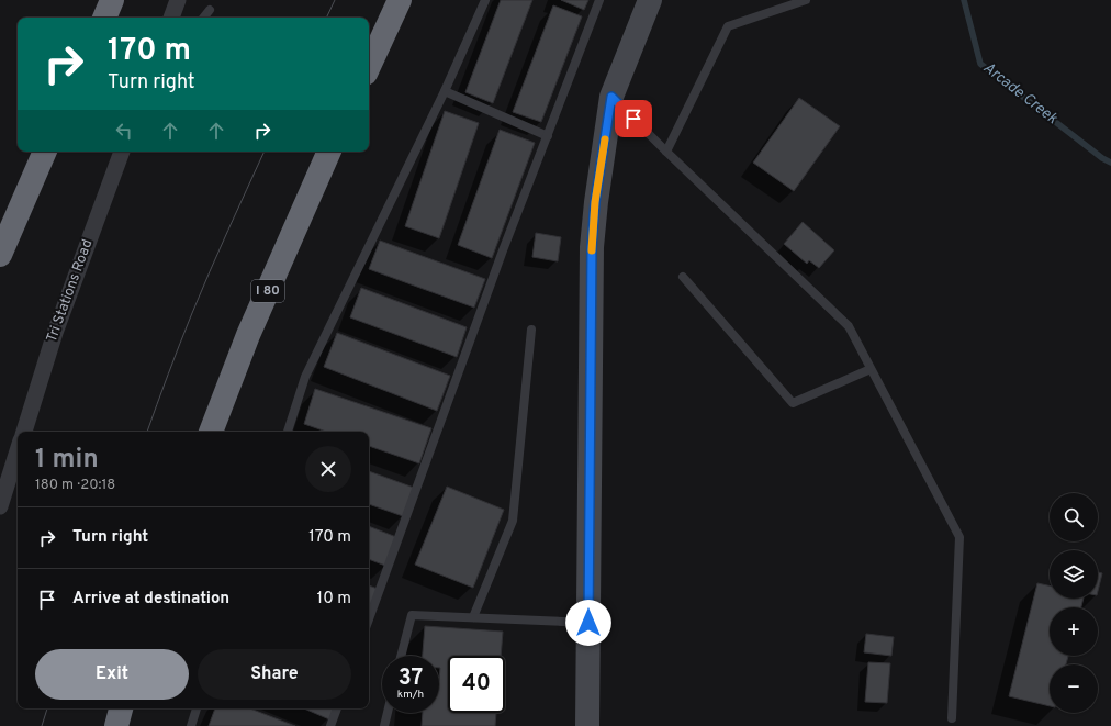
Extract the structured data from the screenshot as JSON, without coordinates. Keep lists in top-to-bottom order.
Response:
{
  "streets": {
    "highway": ["I 80"],
    "street": ["Tri Stations Road"]
  },
  "water": ["Arcade Creek"],
  "page": {
    "turn": ["170 m", "Turn right"],
    "heading": ["1 min", "180 m · 20:18"],
    "map_buttons": ["+", "−"],
    "list": [
      {
        "name": "Turn right",
        "value": "170 m"
      },
      {
        "name": "Arrive at destination",
        "value": "10 m"
      }
    ],
    "buttons": ["Exit", "Share"],
    "speed": "37 km/h",
    "limit": "40"
  }
}
